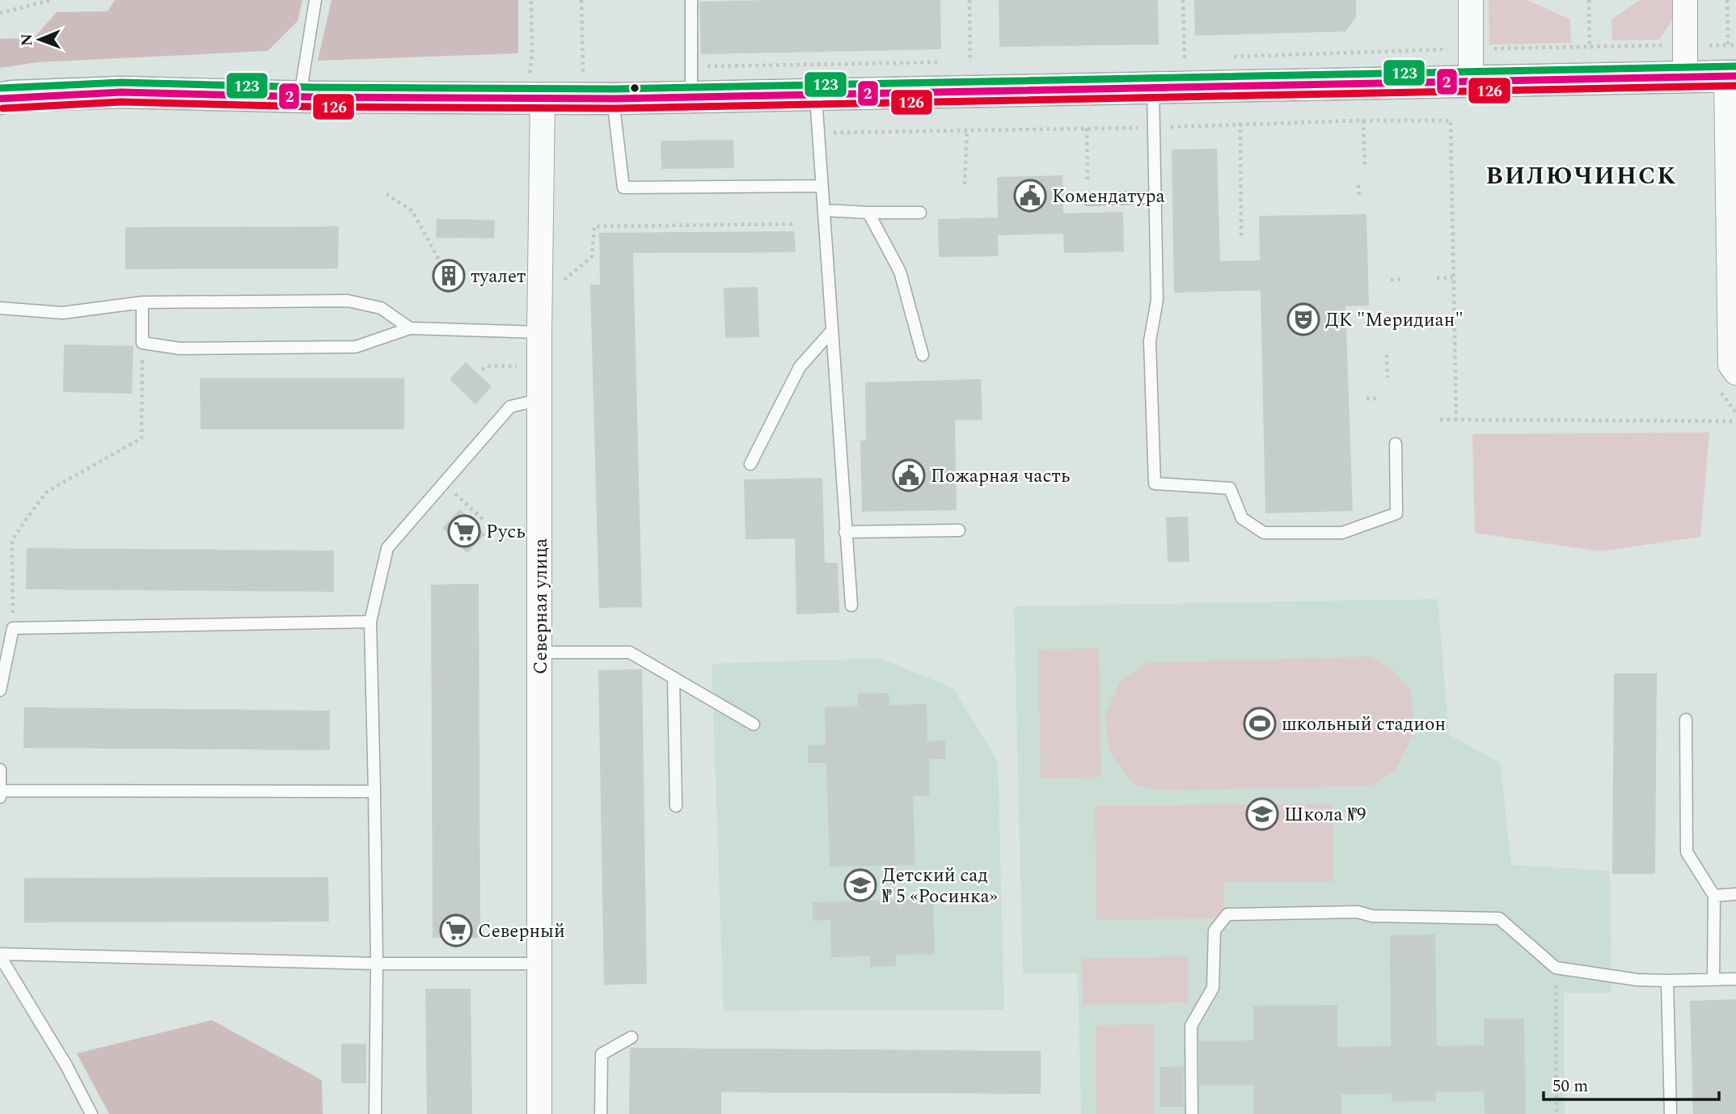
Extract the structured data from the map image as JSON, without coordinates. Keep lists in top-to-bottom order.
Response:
{
  "streets": {
    "street": ["Северная улица"]
  },
  "districts": ["ВИЛЮЧИНСК"],
  "places": {
    "public building": ["Комендатура", "Пожарная часть"],
    "building": ["туалет"],
    "theatre": ["ДК \"Меридиан\""],
    "supermarket": ["Русь", "Северный"],
    "sports": ["школьный стадион"],
    "school or university": ["Школа №9", "Детский сад № 5 «Росинка»"]
  },
  "lines": ["transit line 123", "transit line 2", "transit line 126"],
  "scale_bar": "50 m",
  "north": "left"
}
